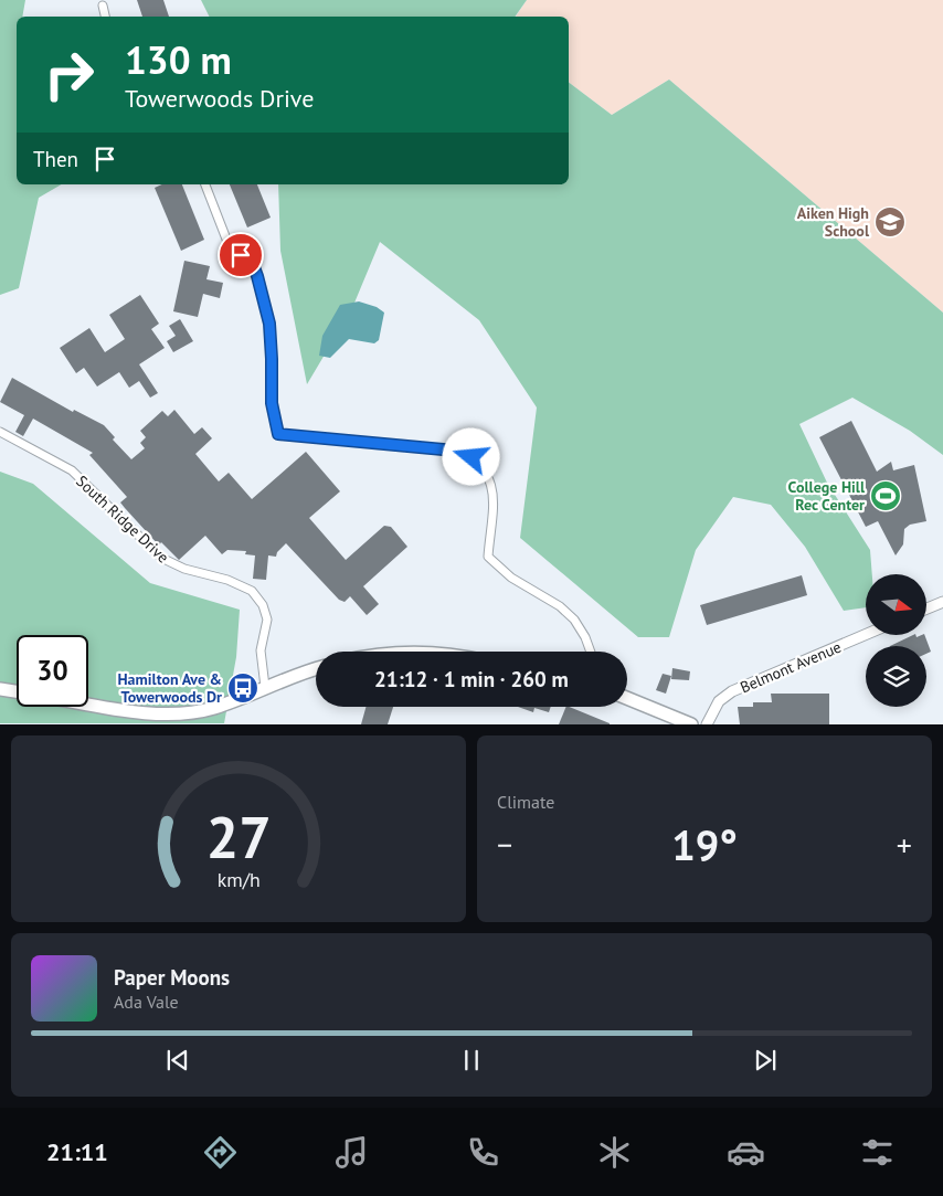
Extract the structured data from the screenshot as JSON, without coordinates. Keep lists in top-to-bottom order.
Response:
{
  "streets": {
    "street": ["South Ridge Drive", "Belmont Avenue"]
  },
  "places": {
    "school or university": ["Aiken High School"],
    "sports": ["College Hill Rec Center"],
    "bus stop": ["Hamilton Ave & Towerwoods Dr"]
  },
  "north": "right",
  "page": {
    "turn": ["130 m", "Towerwoods Drive"],
    "then": "Then",
    "limit": "30",
    "trip": "21:12 · 1 min · 260 m",
    "tile": "Climate",
    "heat": ["−", "19°", "+"],
    "song": ["Paper Moons", "Ada Vale"],
    "tabs": "21:11",
    "gauge": ["27", "km/h"]
  }
}
